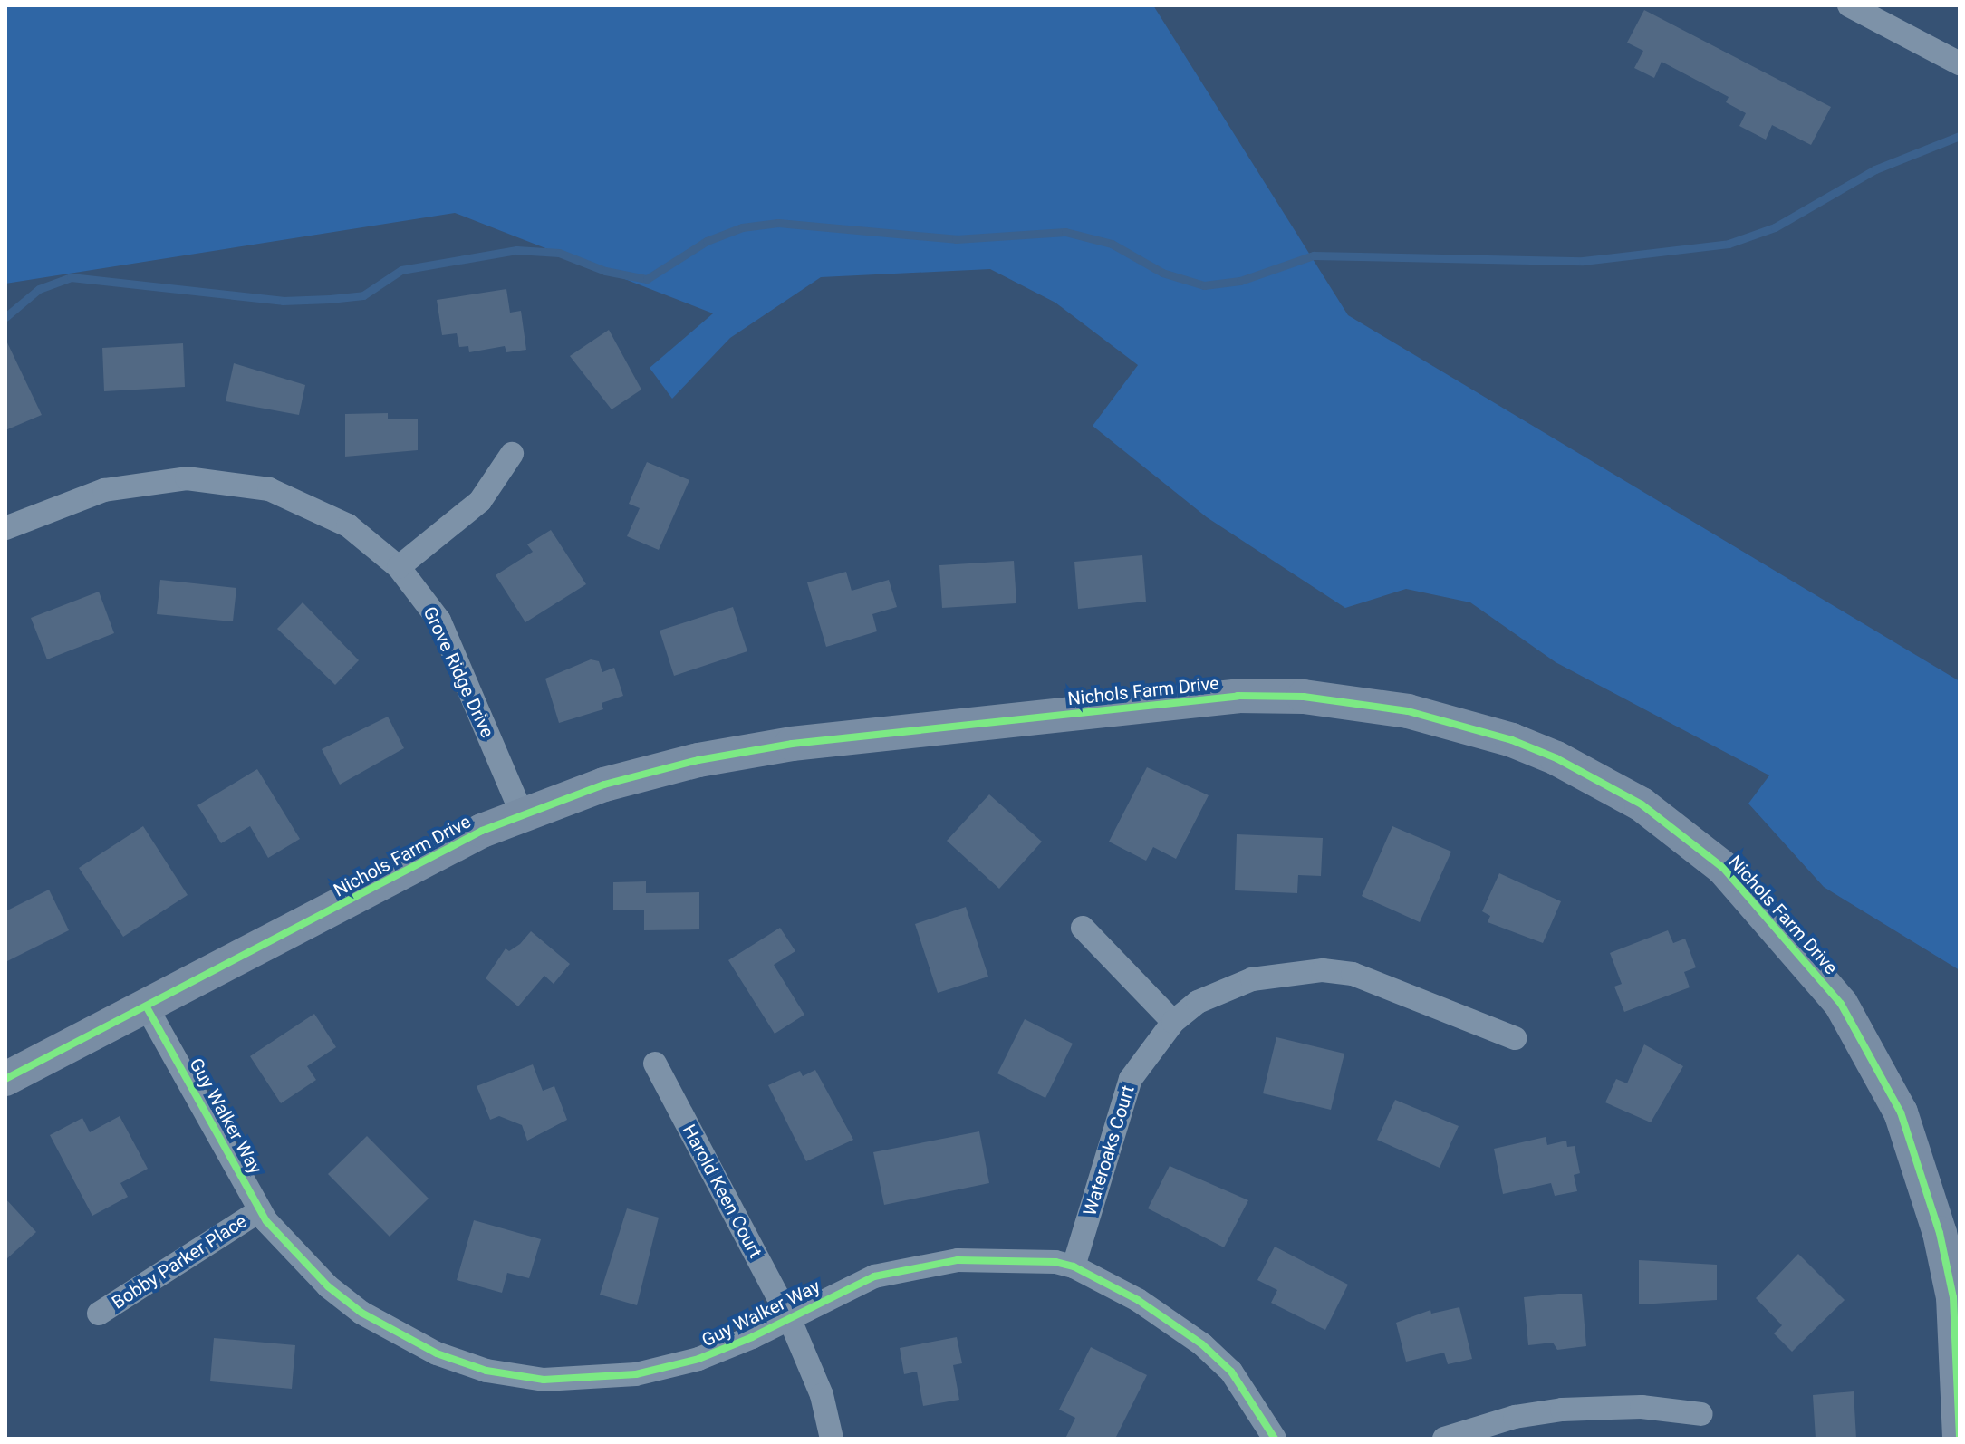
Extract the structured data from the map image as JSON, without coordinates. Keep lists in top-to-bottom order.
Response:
{
  "streets": {
    "street": [
      "Grove Ridge Drive",
      "Nichols Farm Drive",
      "Guy Walker Way",
      "Wateroaks Court",
      "Harold Keen Court",
      "Bobby Parker Place"
    ]
  },
  "crossings": [
    ["Grove Ridge Drive", "Nichols Farm Drive"],
    ["Nichols Farm Drive", "Guy Walker Way"],
    ["Guy Walker Way", "Wateroaks Court"],
    ["Guy Walker Way", "Harold Keen Court"],
    ["Guy Walker Way", "Bobby Parker Place"]
  ]
}
